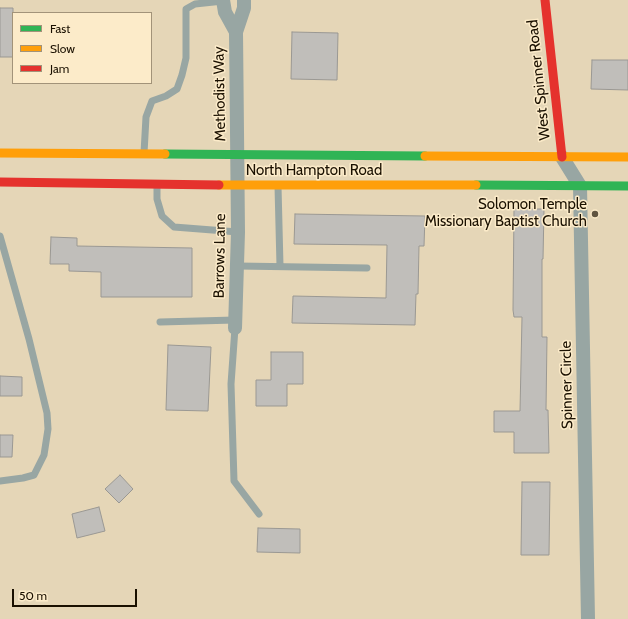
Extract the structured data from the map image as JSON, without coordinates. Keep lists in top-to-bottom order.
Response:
{
  "streets": {
    "main road": ["West Spinner Road", "North Hampton Road"],
    "street": ["Methodist Way", "Barrows Lane", "Spinner Circle"]
  },
  "crossings": [
    ["West Spinner Road", "North Hampton Road"],
    ["West Spinner Road", "Spinner Circle"],
    ["Methodist Way", "North Hampton Road"],
    ["Methodist Way", "Barrows Lane"],
    ["North Hampton Road", "Barrows Lane"],
    ["North Hampton Road", "Spinner Circle"]
  ],
  "places": ["Solomon Temple Missionary Baptist Church"],
  "legend": ["Fast", "Slow", "Jam"],
  "scale_bar": "50 m"
}
